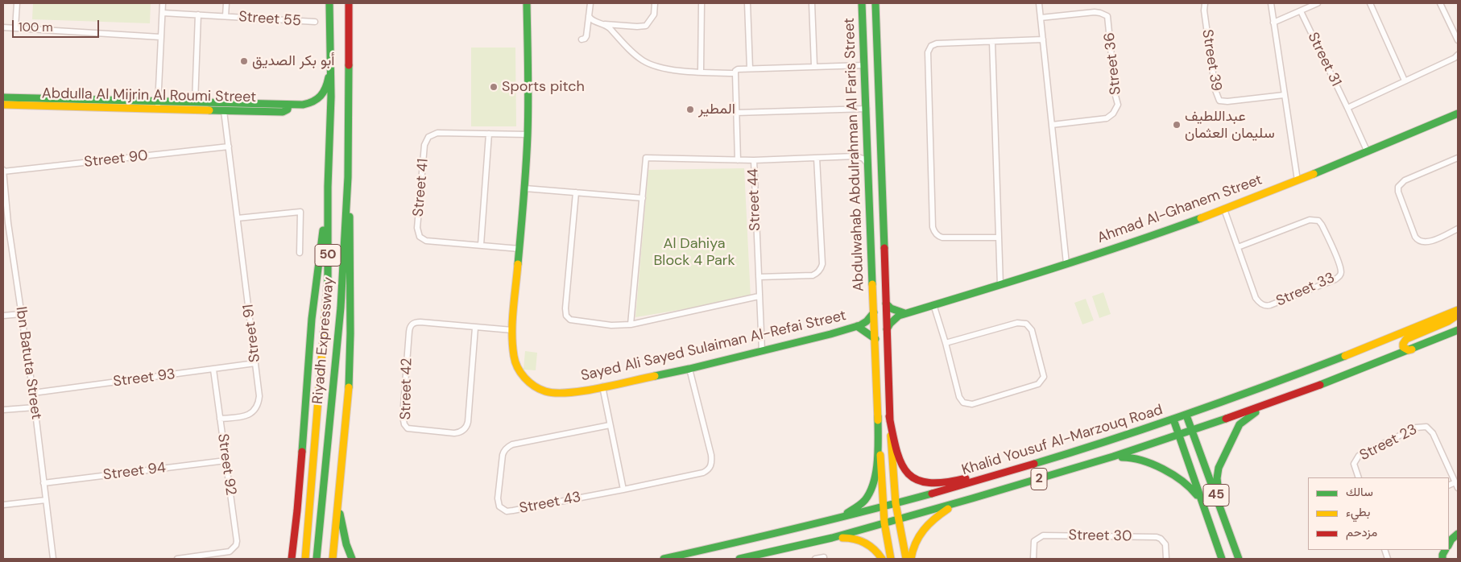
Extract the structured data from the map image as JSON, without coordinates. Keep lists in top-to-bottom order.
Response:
{
  "streets": {
    "main road": [
      "Abdulla Al Mijrin Al Roumi Street",
      "Abdulwahab Abdulrahman Al Faris Street",
      "Ahmad Al-Ghanem Street",
      "50",
      "Riyadh Expressway",
      "Sayed Ali Sayed Sulaiman Al-Refai Street",
      "Khalid Yousuf Al-Marzouq Road",
      "2",
      "45"
    ],
    "street": [
      "Street 55",
      "Street 31",
      "Street 39",
      "Street 36",
      "Street 90",
      "Street 41",
      "Street 44",
      "Street 33",
      "Street 91",
      "Ibn Batuta Street",
      "Street 93",
      "Street 42",
      "Street 23",
      "Street 92",
      "Street 94",
      "Street 43",
      "Street 30"
    ]
  },
  "crossings": [
    ["Street 31", "Ahmad Al-Ghanem Street"],
    ["Abdulla Al Mijrin Al Roumi Street", "Street 91"],
    ["Abdulla Al Mijrin Al Roumi Street", "Riyadh Expressway"],
    ["Abdulwahab Abdulrahman Al Faris Street", "Ahmad Al-Ghanem Street"],
    ["Abdulwahab Abdulrahman Al Faris Street", "Sayed Ali Sayed Sulaiman Al-Refai Street"],
    ["Abdulwahab Abdulrahman Al Faris Street", "Khalid Yousuf Al-Marzouq Road"],
    ["Street 90", "Street 91"],
    ["Street 90", "Ibn Batuta Street"],
    ["Street 41", "Sayed Ali Sayed Sulaiman Al-Refai Street"],
    ["Street 44", "Sayed Ali Sayed Sulaiman Al-Refai Street"],
    ["Ahmad Al-Ghanem Street", "Street 33"],
    ["Street 91", "Street 93"],
    ["Street 91", "Street 92"],
    ["Sayed Ali Sayed Sulaiman Al-Refai Street", "Street 42"],
    ["Sayed Ali Sayed Sulaiman Al-Refai Street", "Street 43"],
    ["Ibn Batuta Street", "Street 93"],
    ["Ibn Batuta Street", "Street 94"],
    ["Street 93", "Street 92"],
    ["Khalid Yousuf Al-Marzouq Road", "45"],
    ["Street 92", "Street 94"]
  ],
  "parks": ["Al Dahiya Block 4 Park"],
  "places": [
    "أبو بكر الصديق",
    "Sports pitch",
    "المطير",
    "عبداللطيف سليمان العثمان"
  ],
  "legend": ["سالك", "بطيء", "مزدحم"],
  "scale_bar": "100 m"
}
